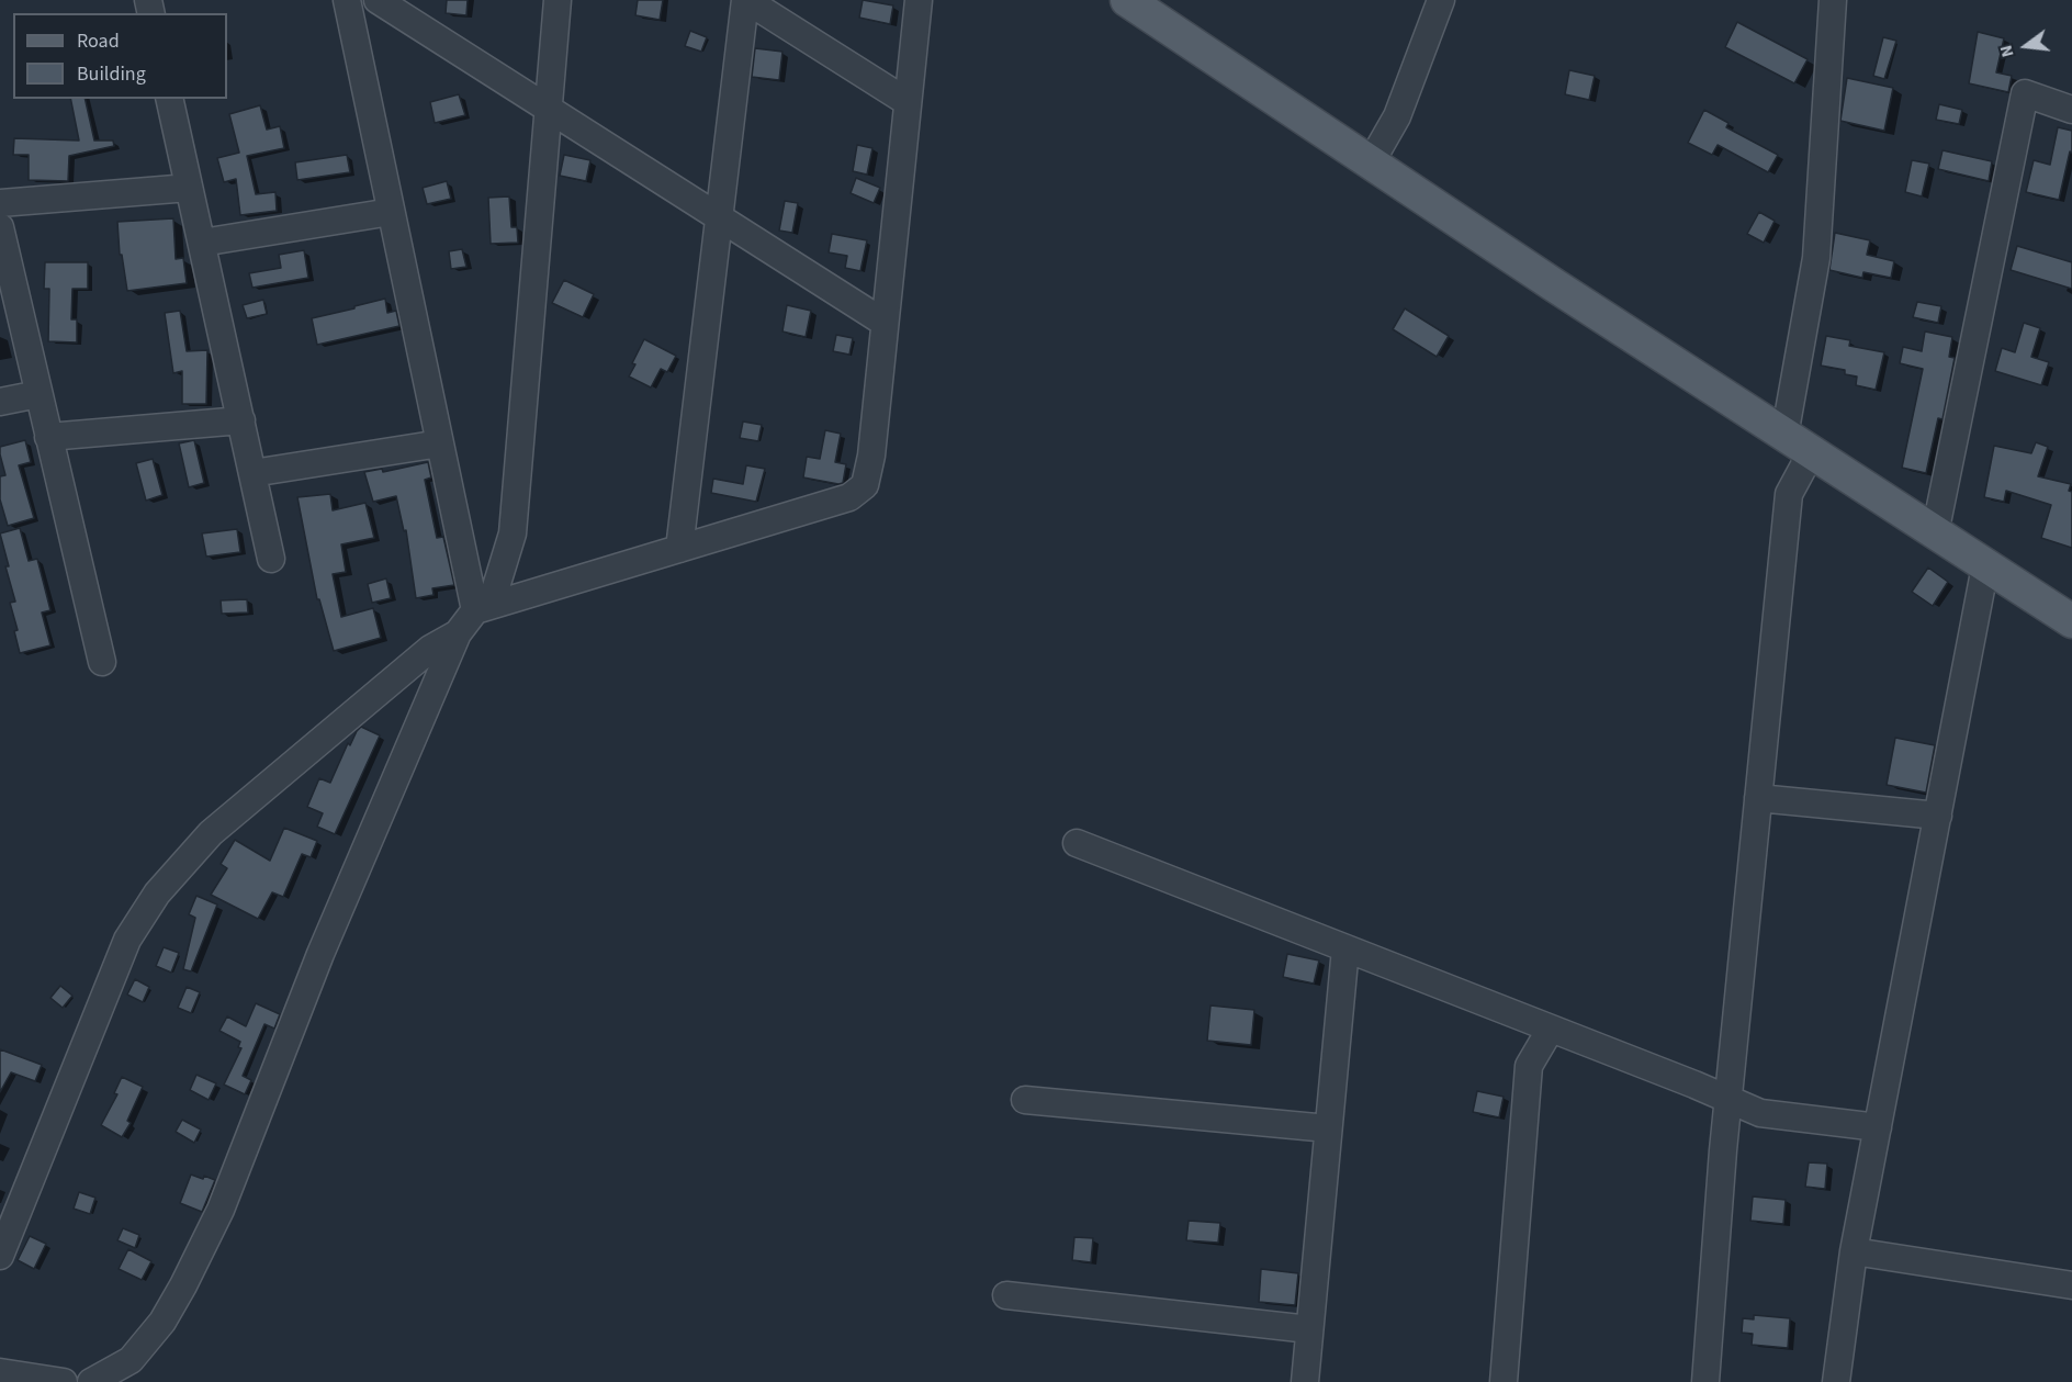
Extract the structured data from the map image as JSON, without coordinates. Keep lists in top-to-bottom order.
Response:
{
  "legend": ["Road", "Building"],
  "north": "left"
}
